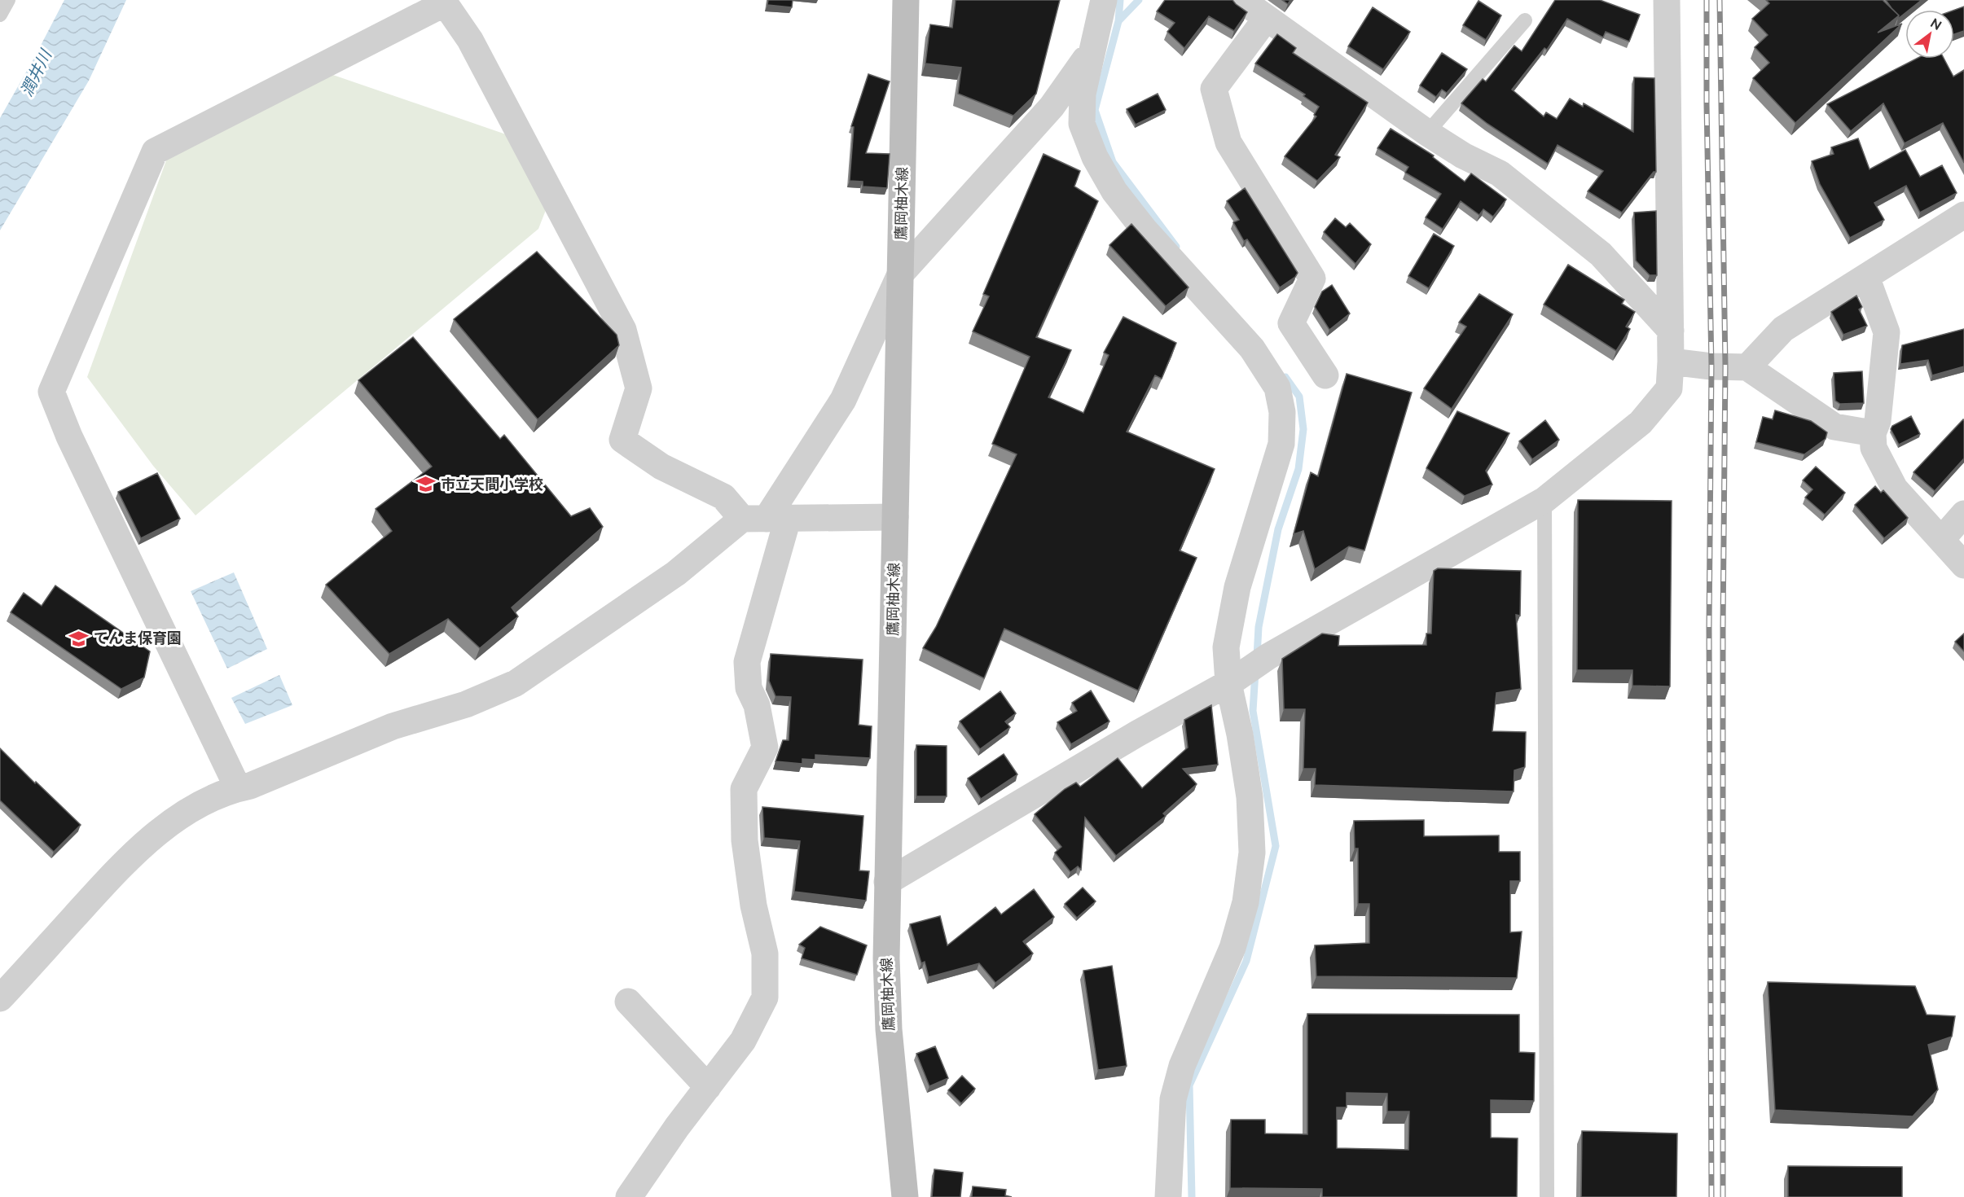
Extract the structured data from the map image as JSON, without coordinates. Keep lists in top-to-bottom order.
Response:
{
  "streets": {
    "main road": ["鷹岡柚木線"]
  },
  "water": ["潤井川"],
  "places": {
    "school or university": ["市立天間小学校", "てんま保育園"]
  },
  "north": "top right"
}
